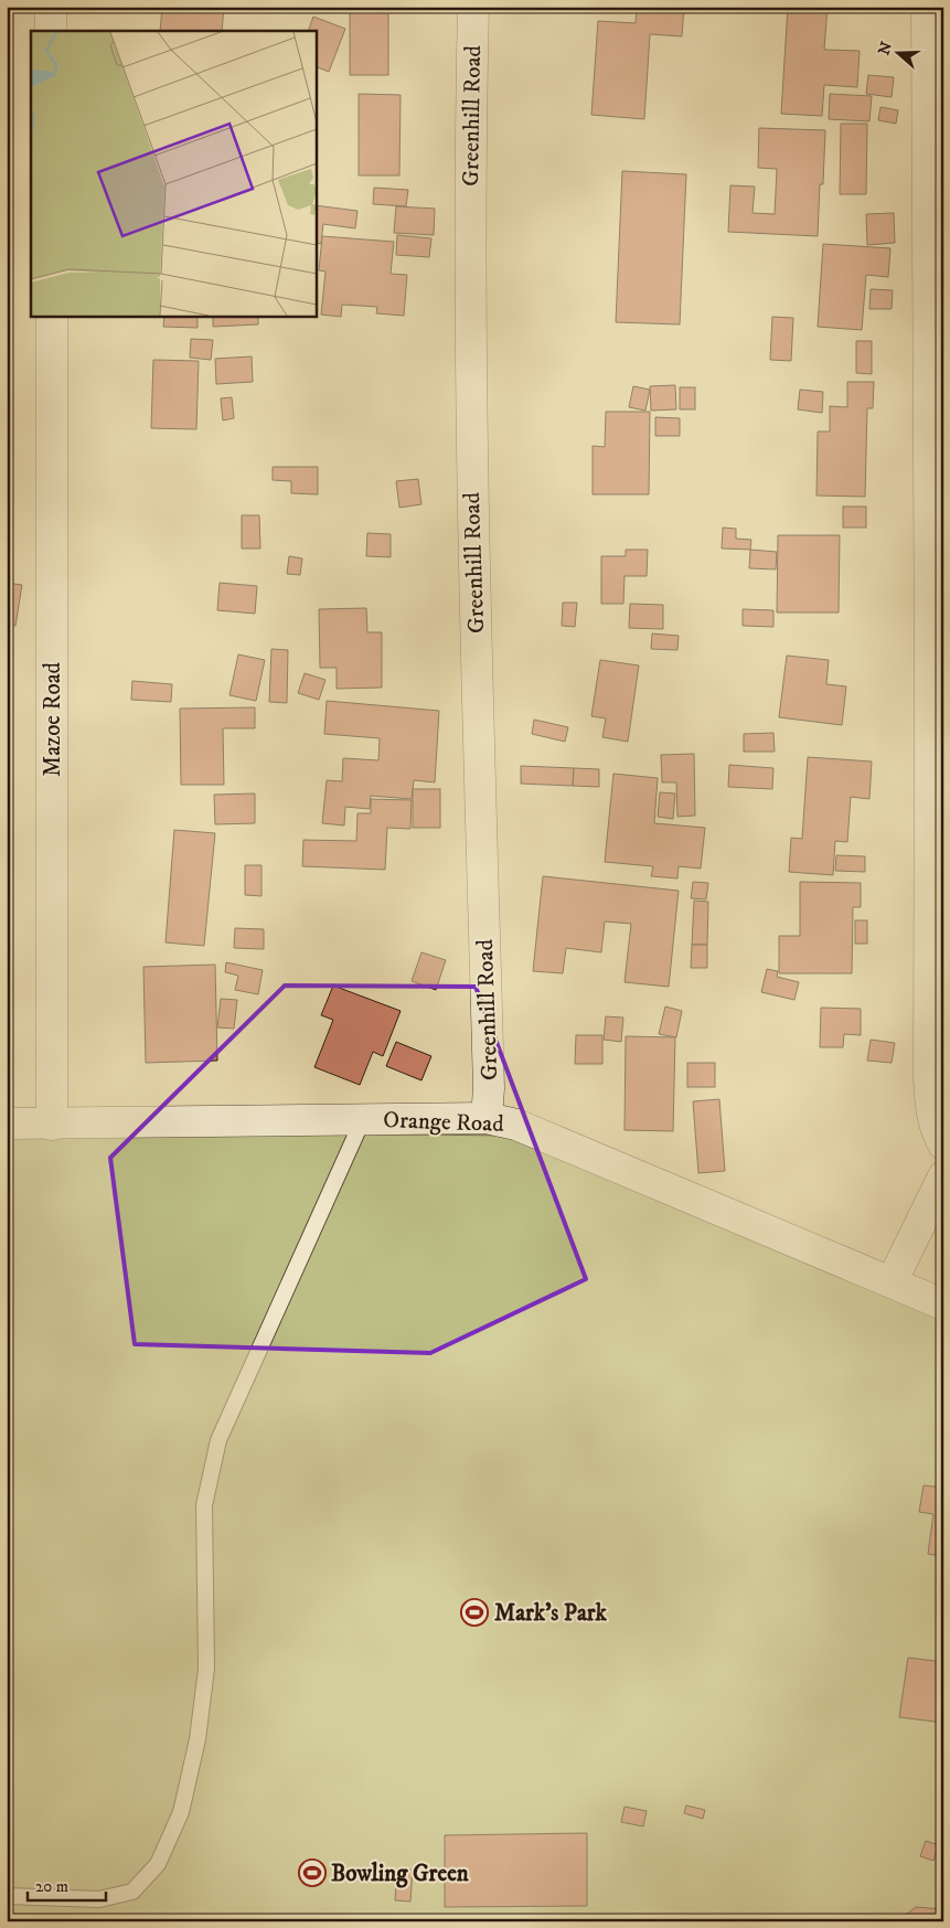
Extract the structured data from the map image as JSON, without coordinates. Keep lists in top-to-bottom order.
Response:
{
  "streets": {
    "street": ["Greenhill Road", "Mazoe Road", "Orange Road"]
  },
  "crossings": [
    ["Greenhill Road", "Orange Road"],
    ["Mazoe Road", "Orange Road"]
  ],
  "places": {
    "sports": ["Mark's Park", "Bowling Green"]
  },
  "scale_bar": "20 m",
  "north": "left"
}
